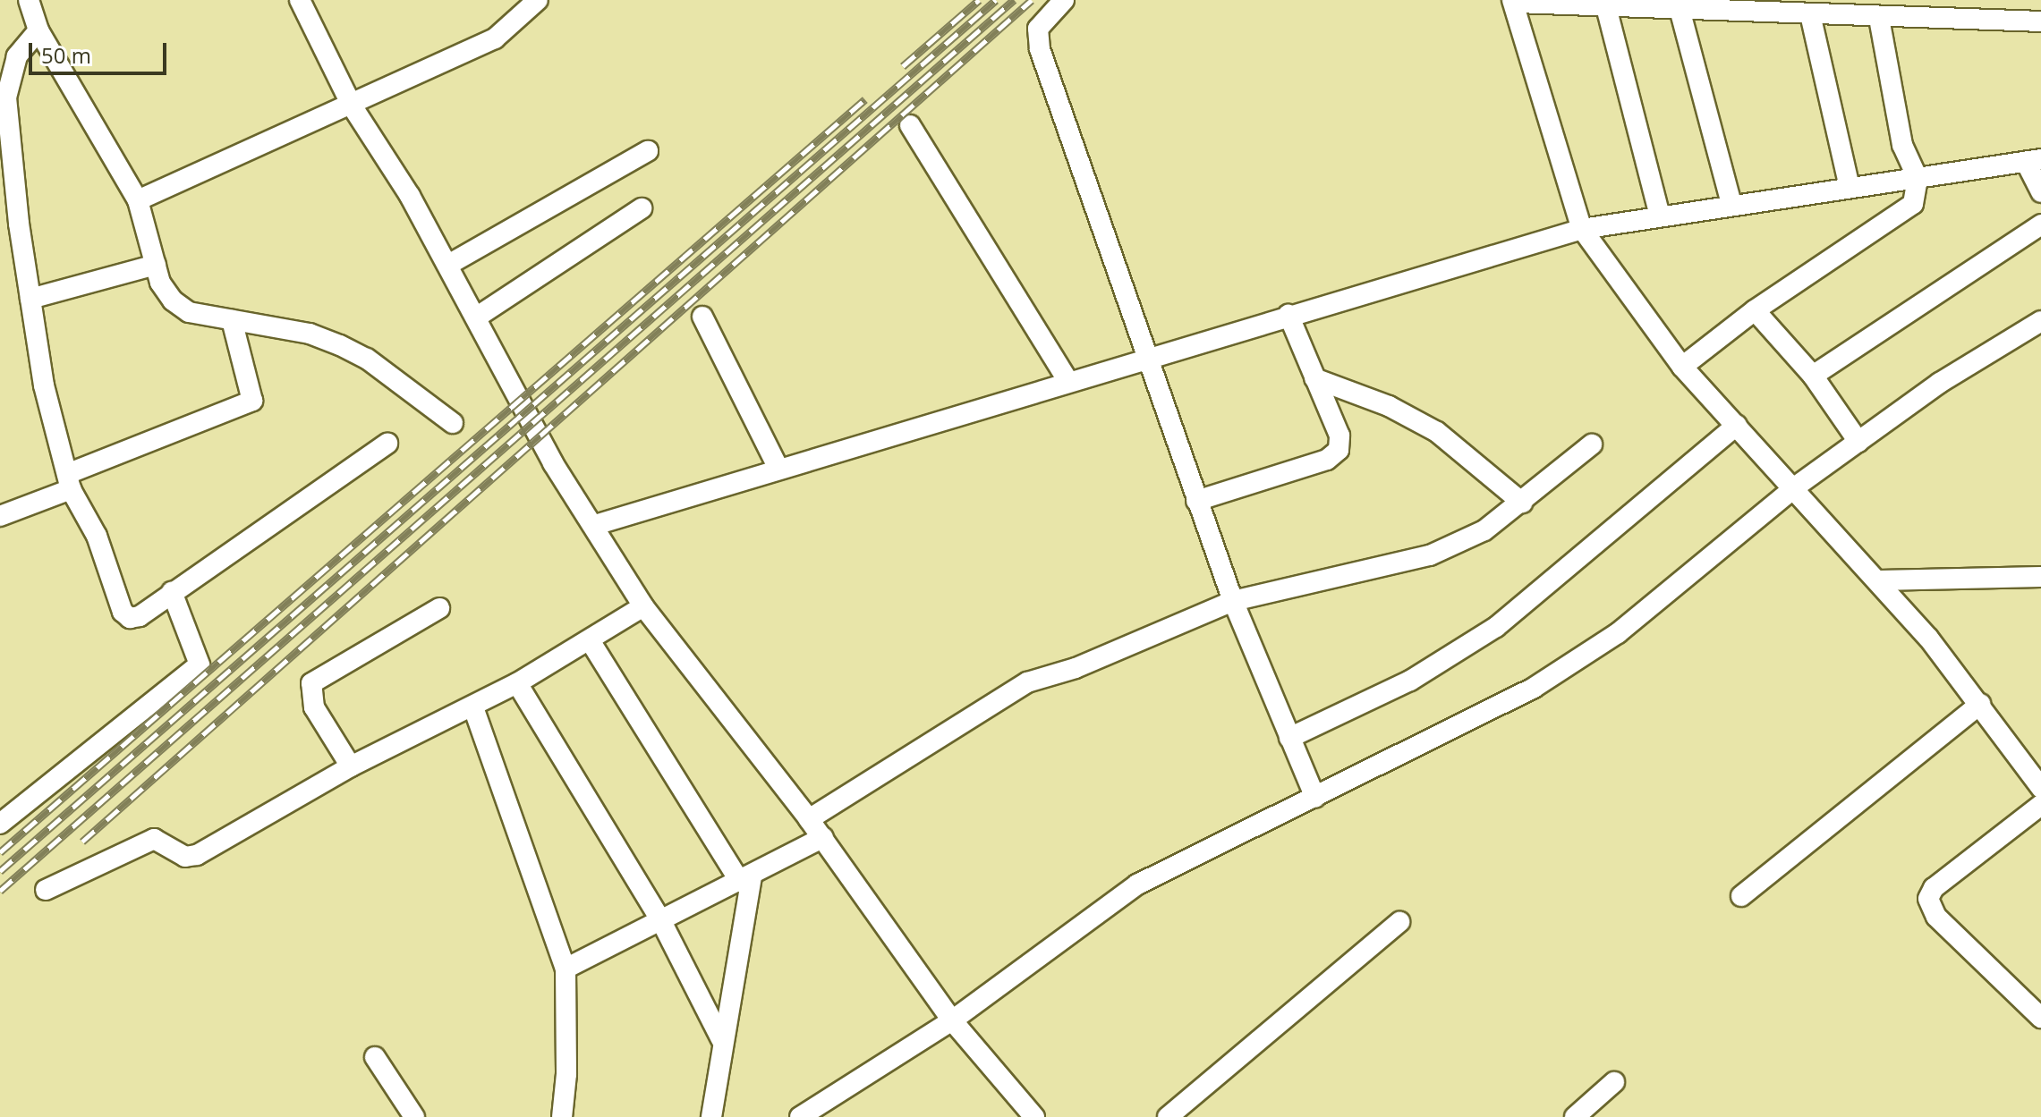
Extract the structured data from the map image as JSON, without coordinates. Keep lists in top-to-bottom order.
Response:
{
  "scale_bar": "50 m"
}
